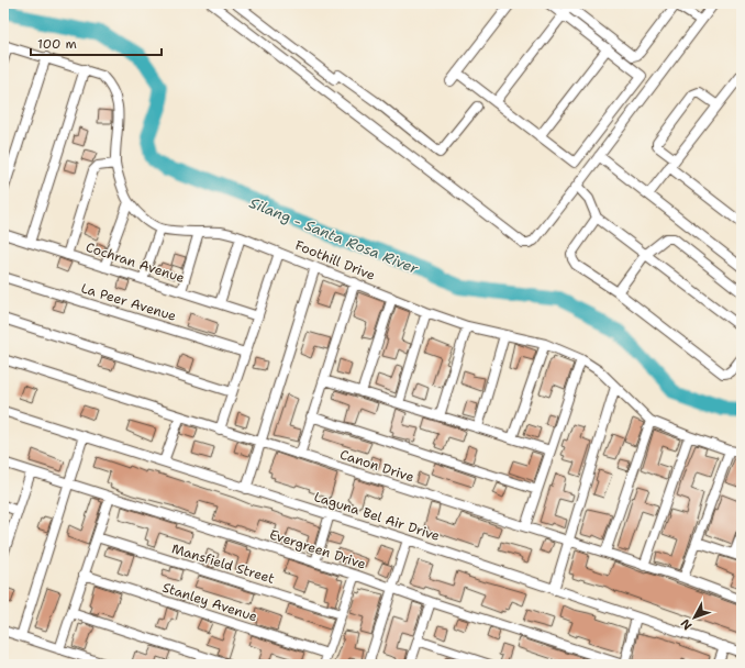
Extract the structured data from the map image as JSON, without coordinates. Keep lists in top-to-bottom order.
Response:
{
  "streets": {
    "street": [
      "Foothill Drive",
      "Cochran Avenue",
      "La Peer Avenue",
      "Canon Drive",
      "Laguna Bel Air Drive",
      "Evergreen Drive",
      "Mansfield Street",
      "Stanley Avenue"
    ]
  },
  "water": ["Silang - Santa Rosa River"],
  "scale_bar": "100 m",
  "north": "bottom left"
}
